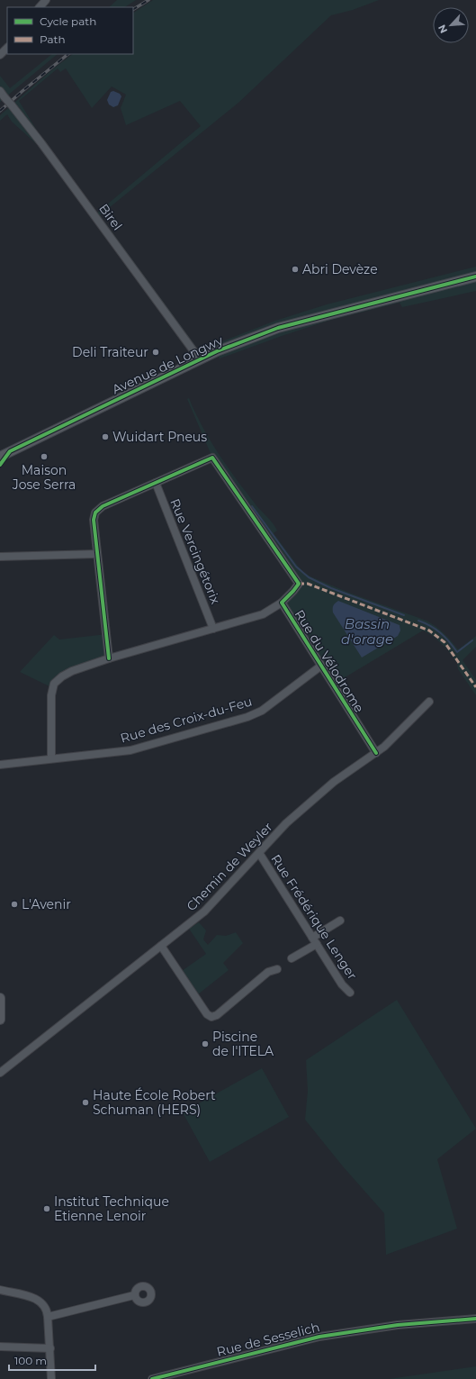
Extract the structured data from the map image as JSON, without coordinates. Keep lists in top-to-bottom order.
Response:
{
  "streets": {
    "main road": ["Avenue de Longwy"],
    "street": [
      "Birel",
      "Rue Vercingétorix",
      "Rue du Vélodrome",
      "Rue des Croix-du-Feu",
      "Chemin de Weyler",
      "Rue Frédérique Lenger",
      "Rue de Sesselich"
    ]
  },
  "crossings": [
    ["Birel", "Avenue de Longwy"],
    ["Rue Vercingétorix", "Rue du Vélodrome"],
    ["Rue du Vélodrome", "Rue des Croix-du-Feu"],
    ["Rue du Vélodrome", "Chemin de Weyler"],
    ["Chemin de Weyler", "Rue Frédérique Lenger"]
  ],
  "water": ["Bassin d'orage"],
  "places": [
    "Abri Devèze",
    "Deli Traiteur",
    "Wuidart Pneus",
    "Maison Jose Serra",
    "L'Avenir",
    "Piscine de l'ITELA",
    "Haute École Robert Schuman (HERS)",
    "Institut Technique Etienne Lenoir"
  ],
  "legend": ["Cycle path", "Path"],
  "scale_bar": "100 m",
  "north": "bottom left"
}
